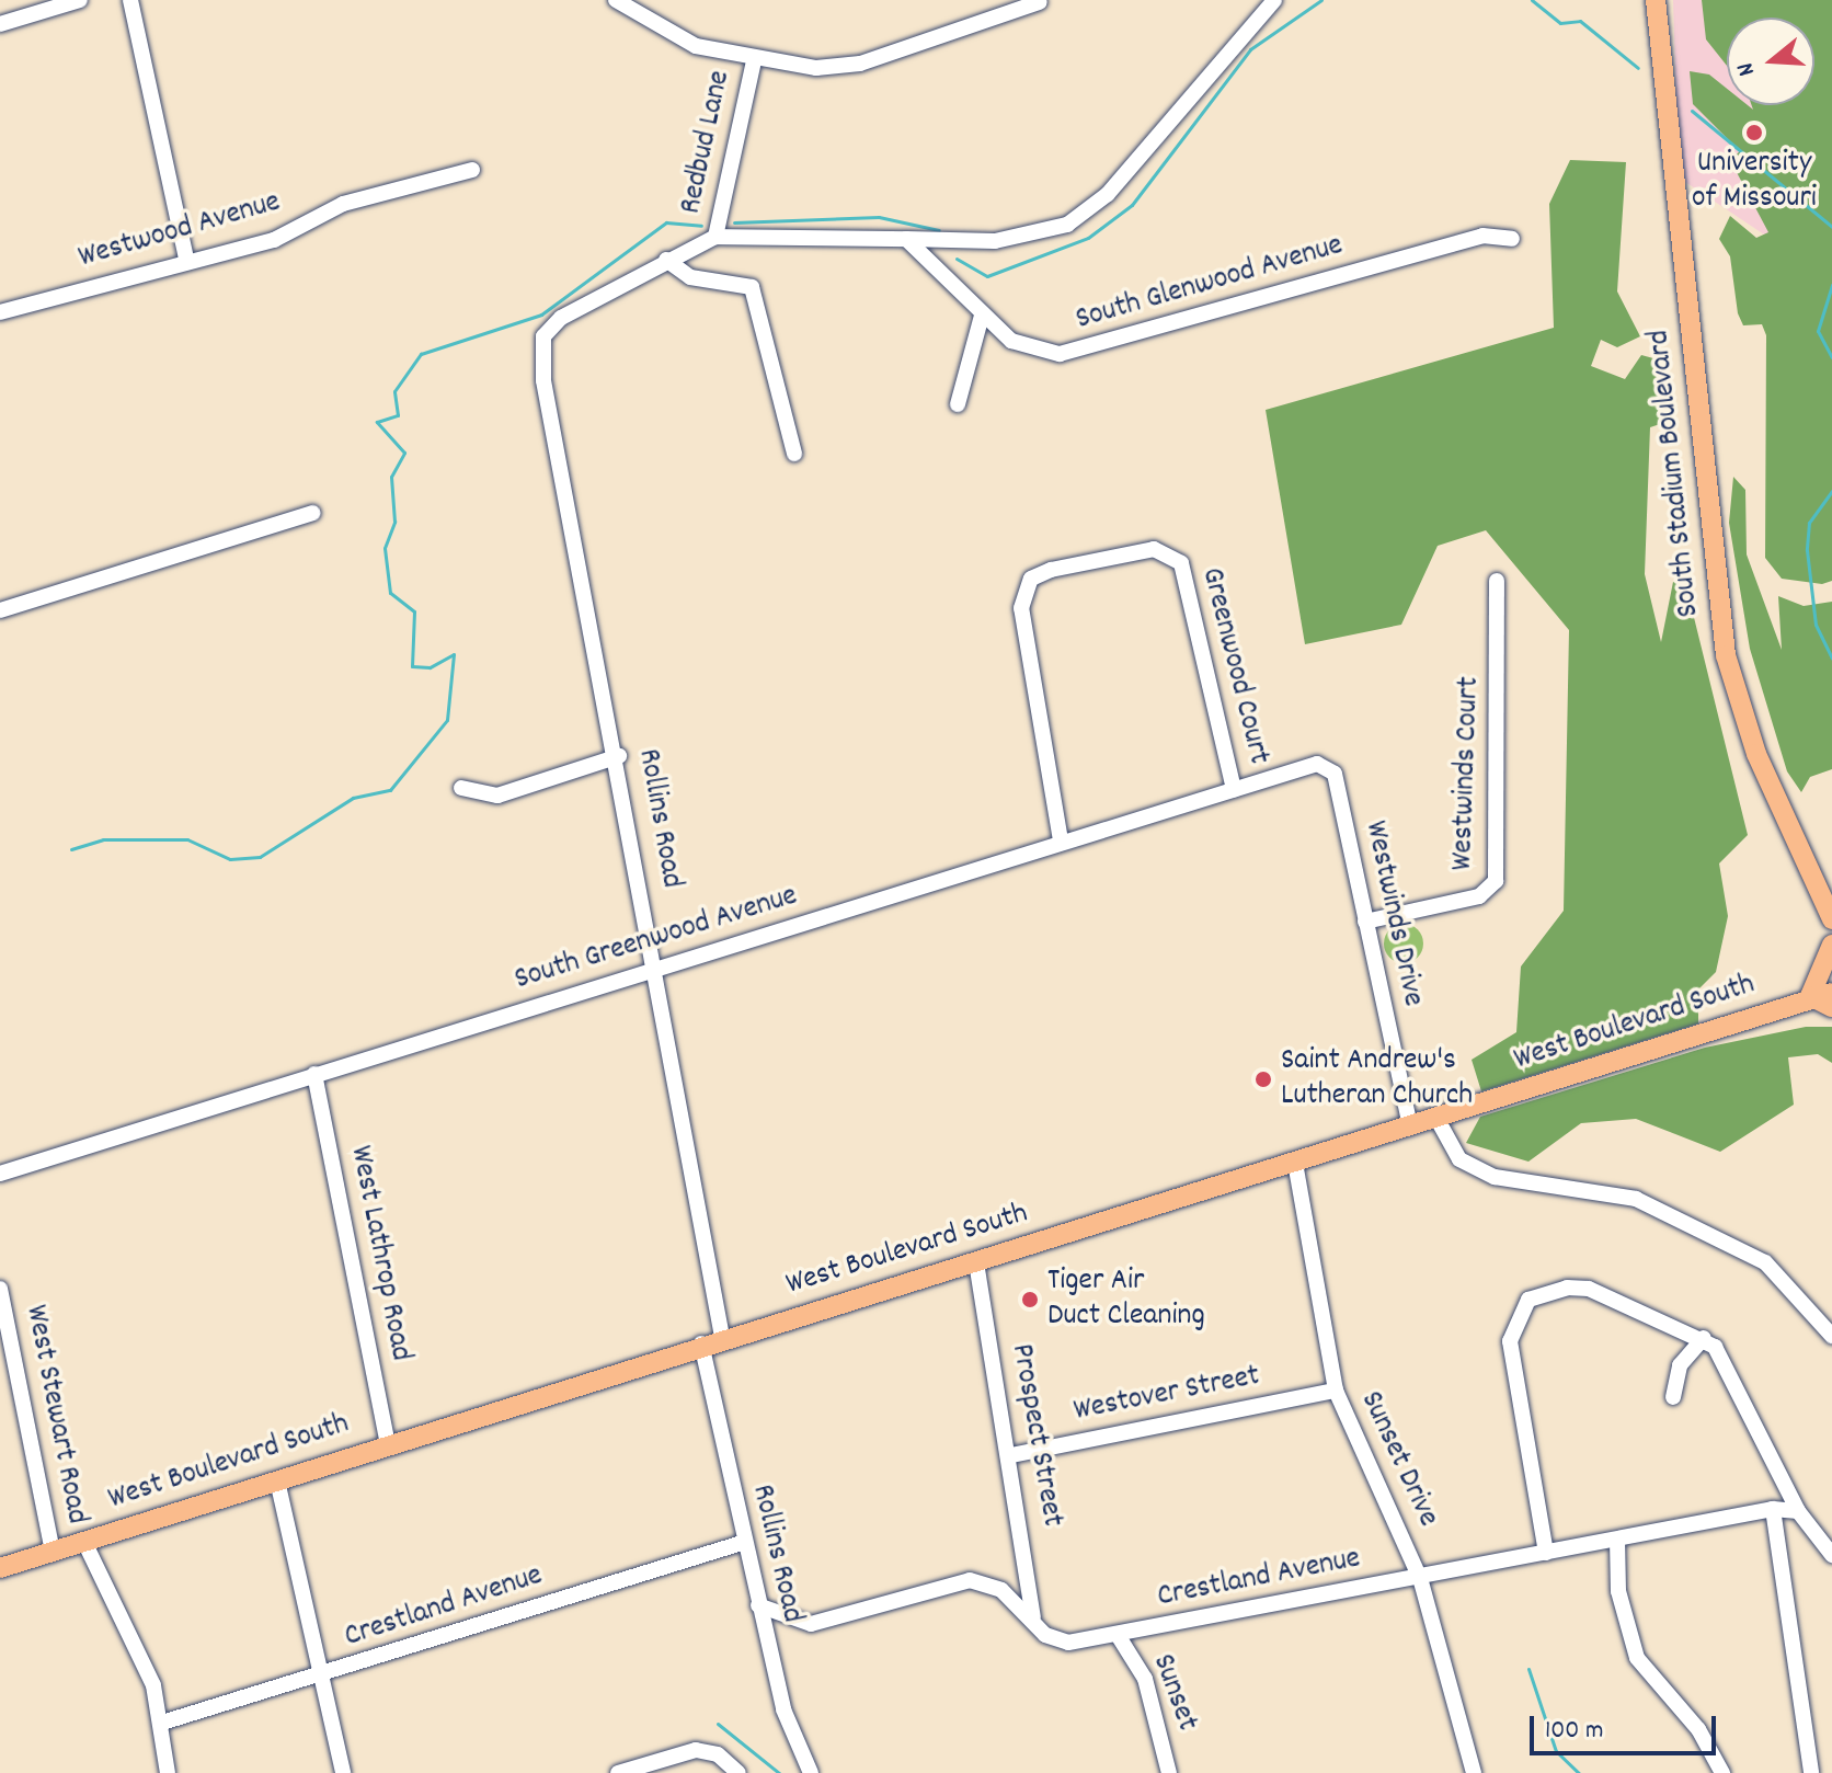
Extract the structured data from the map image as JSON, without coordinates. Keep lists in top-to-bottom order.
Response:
{
  "streets": {
    "main road": ["South Stadium Boulevard", "West Boulevard South"],
    "street": [
      "Redbud Lane",
      "Westwood Avenue",
      "South Glenwood Avenue",
      "Greenwood Court",
      "Westwinds Court",
      "Rollins Road",
      "Westwinds Drive",
      "South Greenwood Avenue",
      "West Lathrop Road",
      "Westover Street",
      "West Stewart Road",
      "Prospect Street",
      "Sunset Drive",
      "Crestland Avenue",
      "Sunset"
    ]
  },
  "crossings": [
    ["Greenwood Court", "South Greenwood Avenue"],
    ["Westwinds Court", "Westwinds Drive"],
    ["Rollins Road", "South Greenwood Avenue"],
    ["Rollins Road", "West Boulevard South"],
    ["Rollins Road", "Crestland Avenue"],
    ["Westwinds Drive", "South Greenwood Avenue"],
    ["Westwinds Drive", "West Boulevard South"],
    ["South Greenwood Avenue", "West Lathrop Road"],
    ["West Boulevard South", "West Lathrop Road"],
    ["West Boulevard South", "West Stewart Road"],
    ["West Boulevard South", "Prospect Street"],
    ["West Boulevard South", "Sunset Drive"],
    ["Westover Street", "Prospect Street"],
    ["Westover Street", "Sunset Drive"],
    ["West Stewart Road", "Crestland Avenue"],
    ["Prospect Street", "Crestland Avenue"],
    ["Sunset Drive", "Crestland Avenue"],
    ["Crestland Avenue", "Sunset"]
  ],
  "places": ["University of Missouri", "Saint Andrew's Lutheran Church", "Tiger Air Duct Cleaning"],
  "scale_bar": "100 m",
  "north": "left"
}
